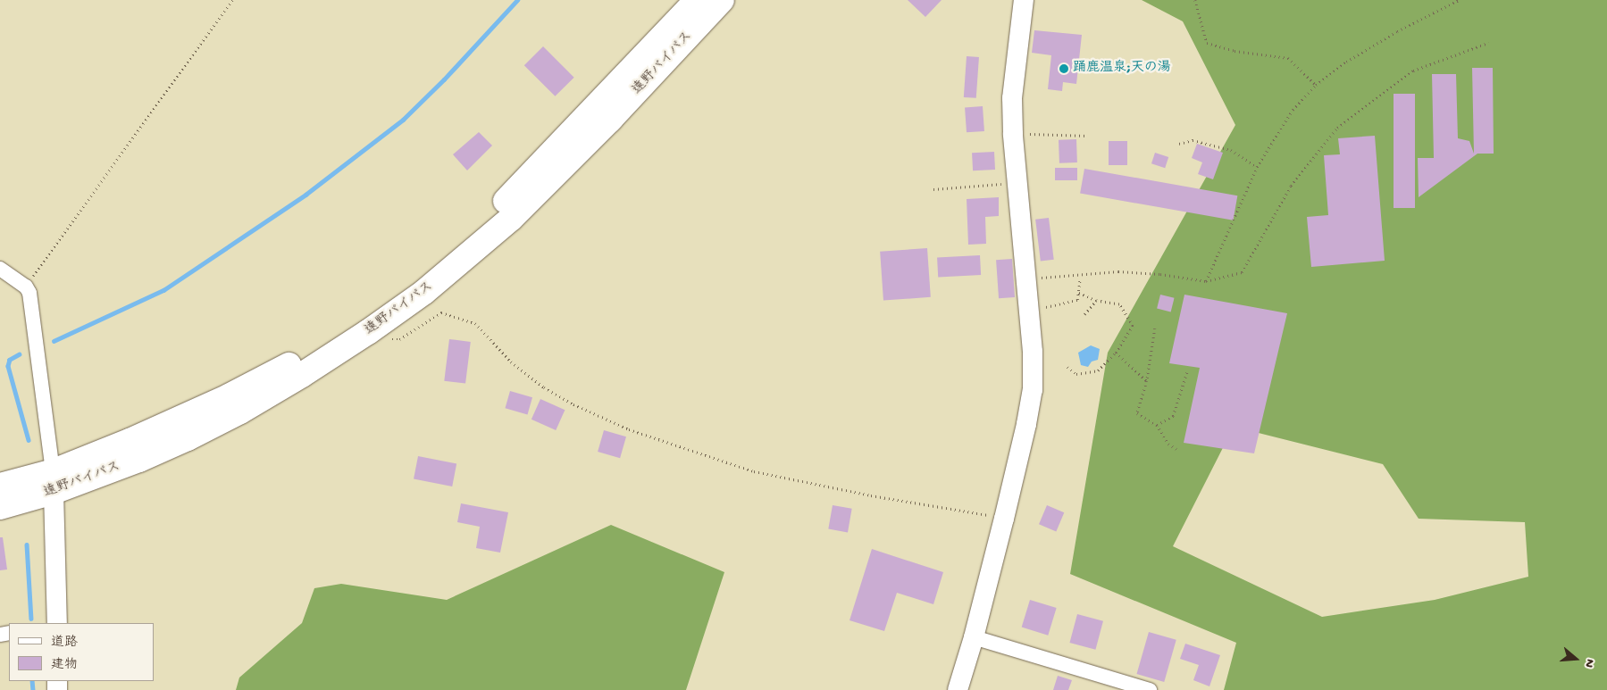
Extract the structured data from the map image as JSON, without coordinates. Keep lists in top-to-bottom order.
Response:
{
  "streets": {
    "highway": ["遠野バイパス"]
  },
  "places": ["踊鹿温泉;天の湯"],
  "legend": ["道路", "建物"],
  "north": "right"
}
